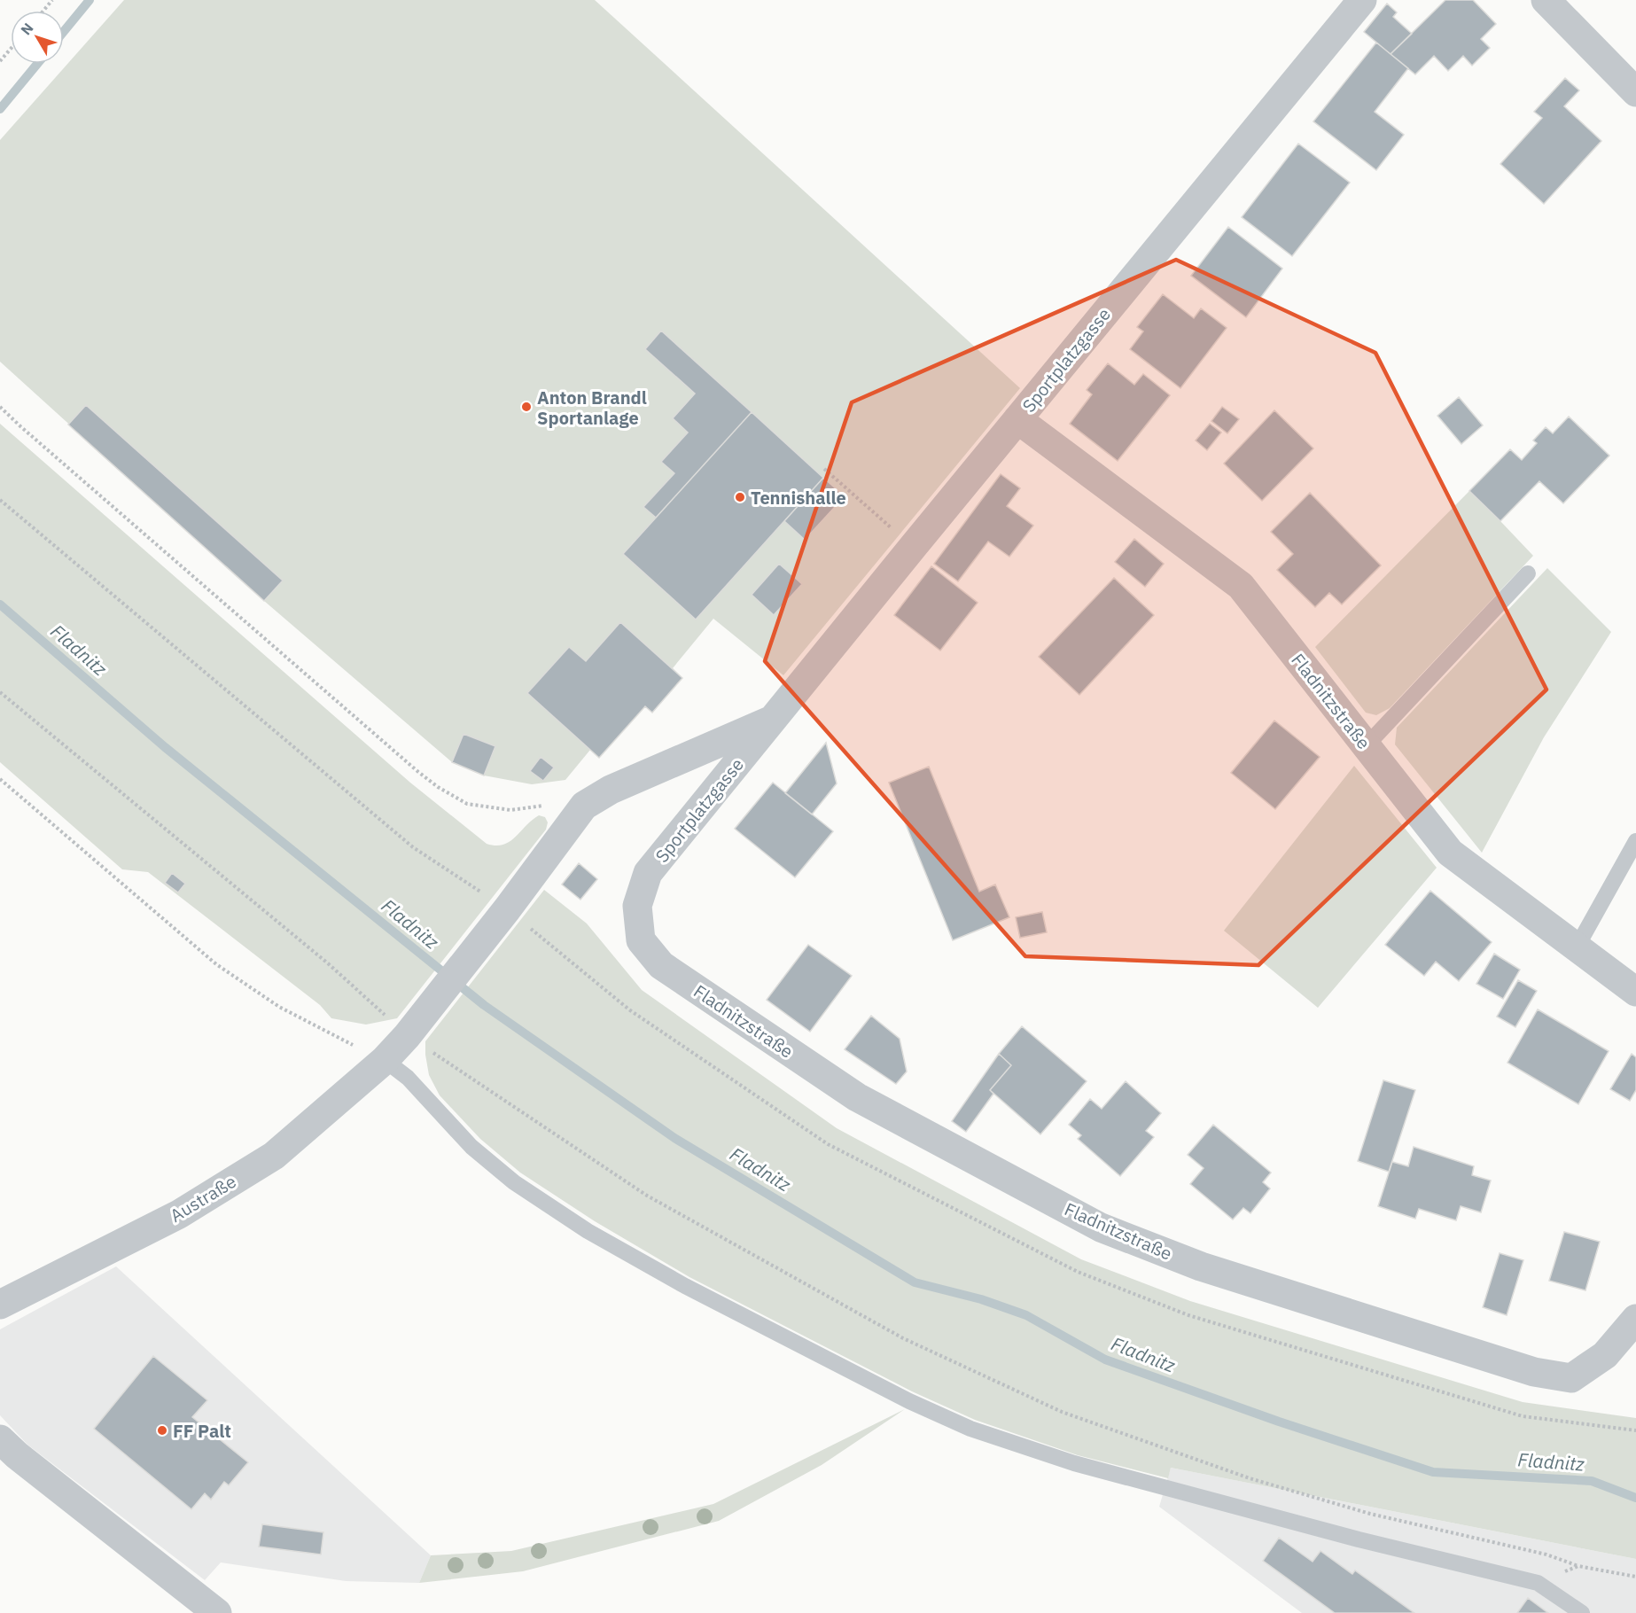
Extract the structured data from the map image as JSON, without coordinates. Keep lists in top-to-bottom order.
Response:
{
  "streets": {
    "street": ["Sportplatzgasse", "Fladnitzstraße", "Austraße"]
  },
  "crossings": [
    ["Sportplatzgasse", "Fladnitzstraße"],
    ["Sportplatzgasse", "Austraße"]
  ],
  "water": ["Fladnitz"],
  "places": ["Anton Brandl Sportanlage", "Tennishalle", "FF Palt"],
  "north": "top left"
}
